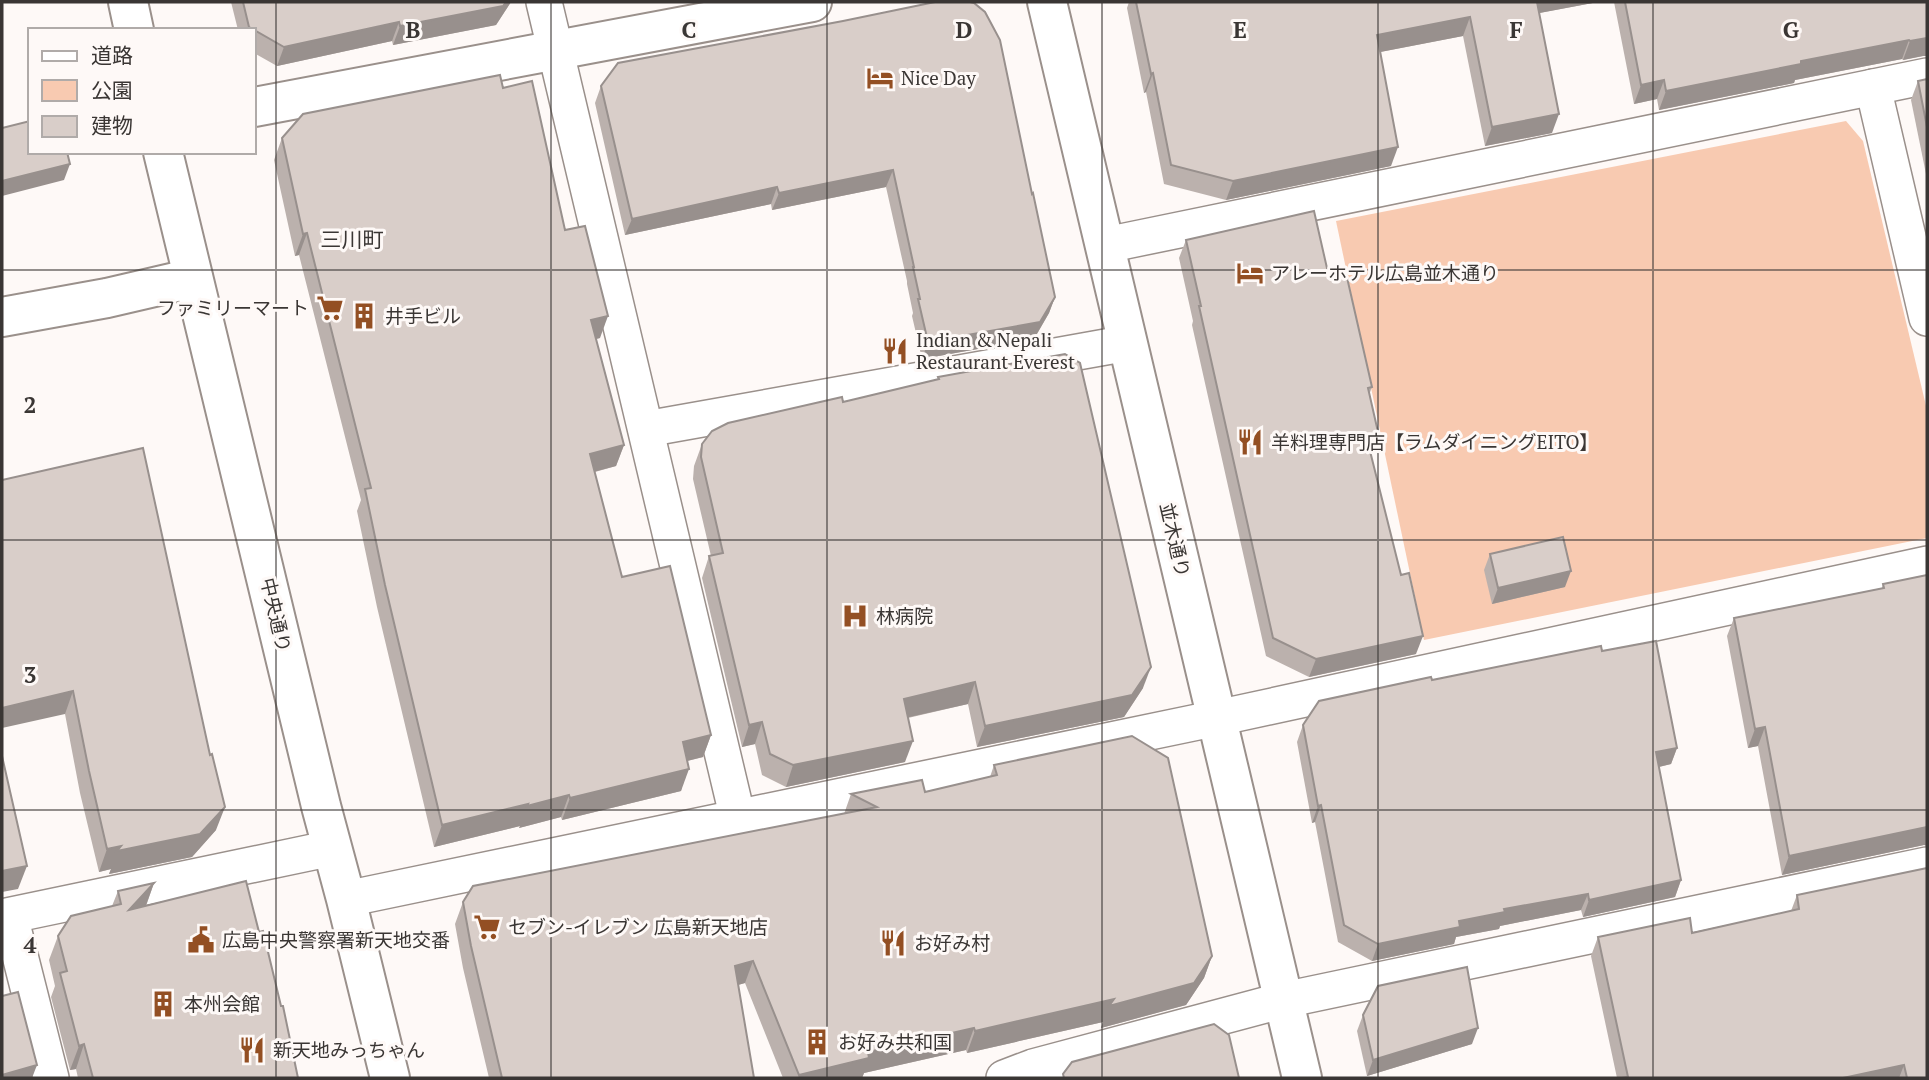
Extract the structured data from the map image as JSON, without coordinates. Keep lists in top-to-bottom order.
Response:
{
  "streets": {
    "street": ["並木通り", "中央通り"]
  },
  "districts": ["三川町"],
  "places": {
    "hotel": ["Nice Day", "アレーホテル広島並木通り"],
    "supermarket": ["ファミリーマート", "セブン-イレブン 広島新天地店"],
    "building": ["井手ビル", "本州会館", "お好み共和国"],
    "restaurant": [
      "Indian & Nepali Restaurant Everest",
      "羊料理専門店【ラムダイニングEITO】",
      "お好み村",
      "新天地みっちゃん"
    ],
    "hospital": ["林病院"],
    "public building": ["広島中央警察署新天地交番"]
  },
  "legend": ["道路", "公園", "建物"],
  "grid": {
    "columns": [
      "B",
      "C",
      "D",
      "E",
      "F",
      "G"
    ],
    "rows": ["2", "3", "4"]
  }
}
